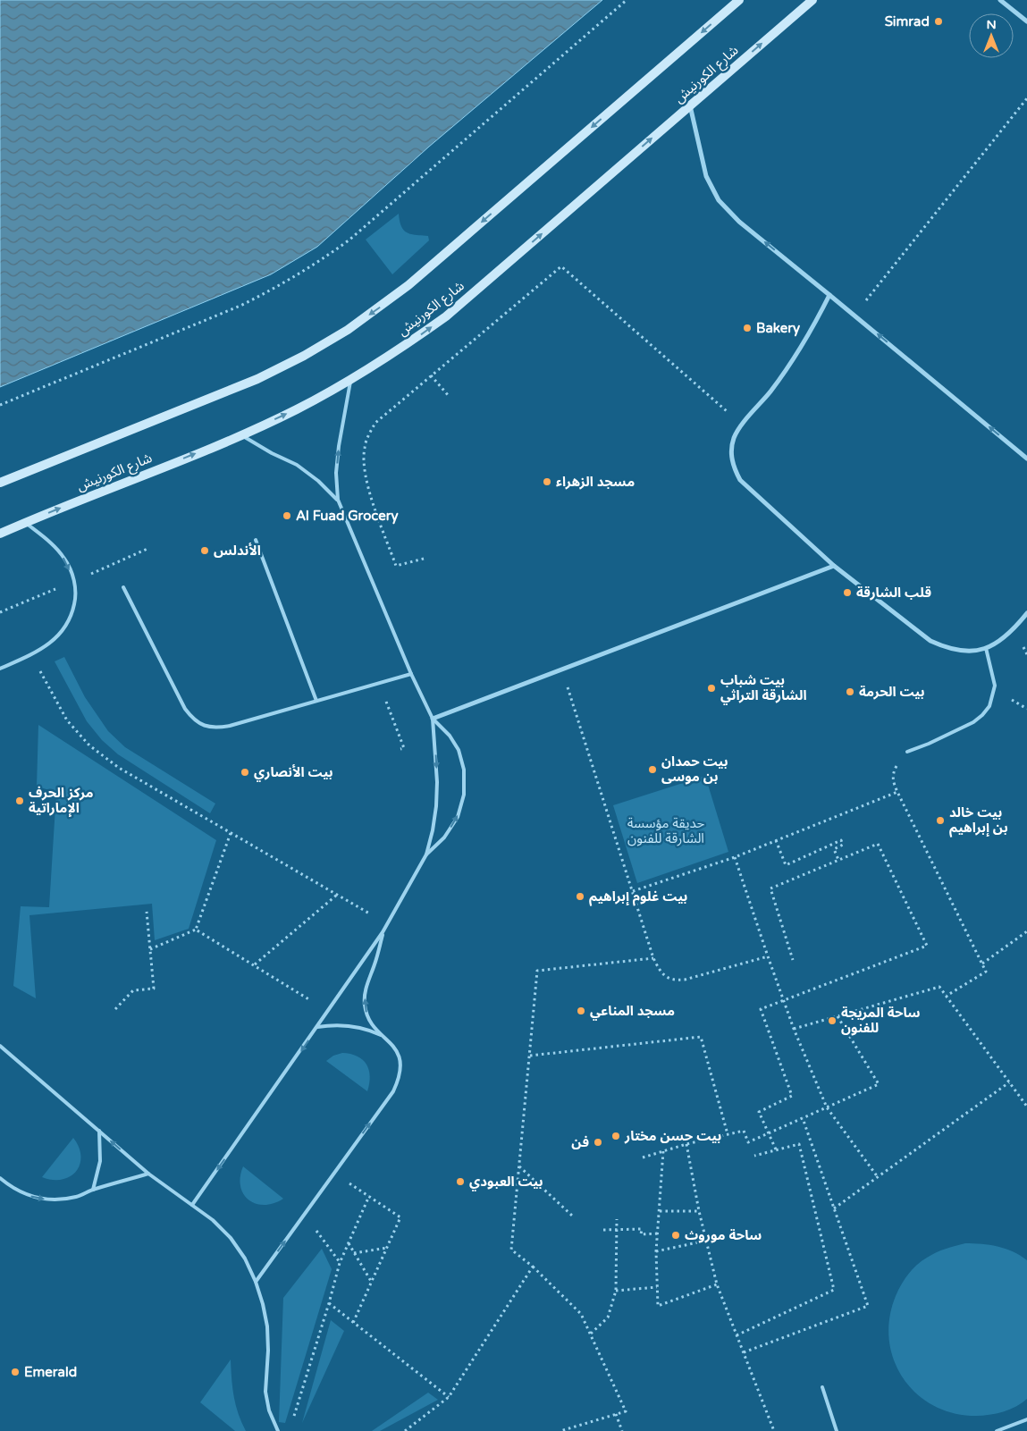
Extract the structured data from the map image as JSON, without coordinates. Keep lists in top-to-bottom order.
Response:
{
  "streets": {
    "main road": ["شارع الكورنيش"]
  },
  "parks": ["حديقة مؤسسة الشارقة للفنون"],
  "places": [
    "Simrad",
    "Bakery",
    "مسجد الزهراء",
    "Al Fuad Grocery",
    "الأندلس",
    "قلب الشارقة",
    "بيت شباب الشارقة التراثي",
    "بيت الحرمة",
    "بيت حمدان بن موسى",
    "بيت الأنصاري",
    "مركز الحرف الإماراتية",
    "بيت خالد بن إبراهيم",
    "بيت غلوم إبراهيم",
    "مسجد المناعي",
    "ساحة المريجة للفنون",
    "بيت حسن مختار",
    "فن",
    "بيت العبودي",
    "ساحة موروث",
    "Emerald"
  ],
  "north": "top"
}
